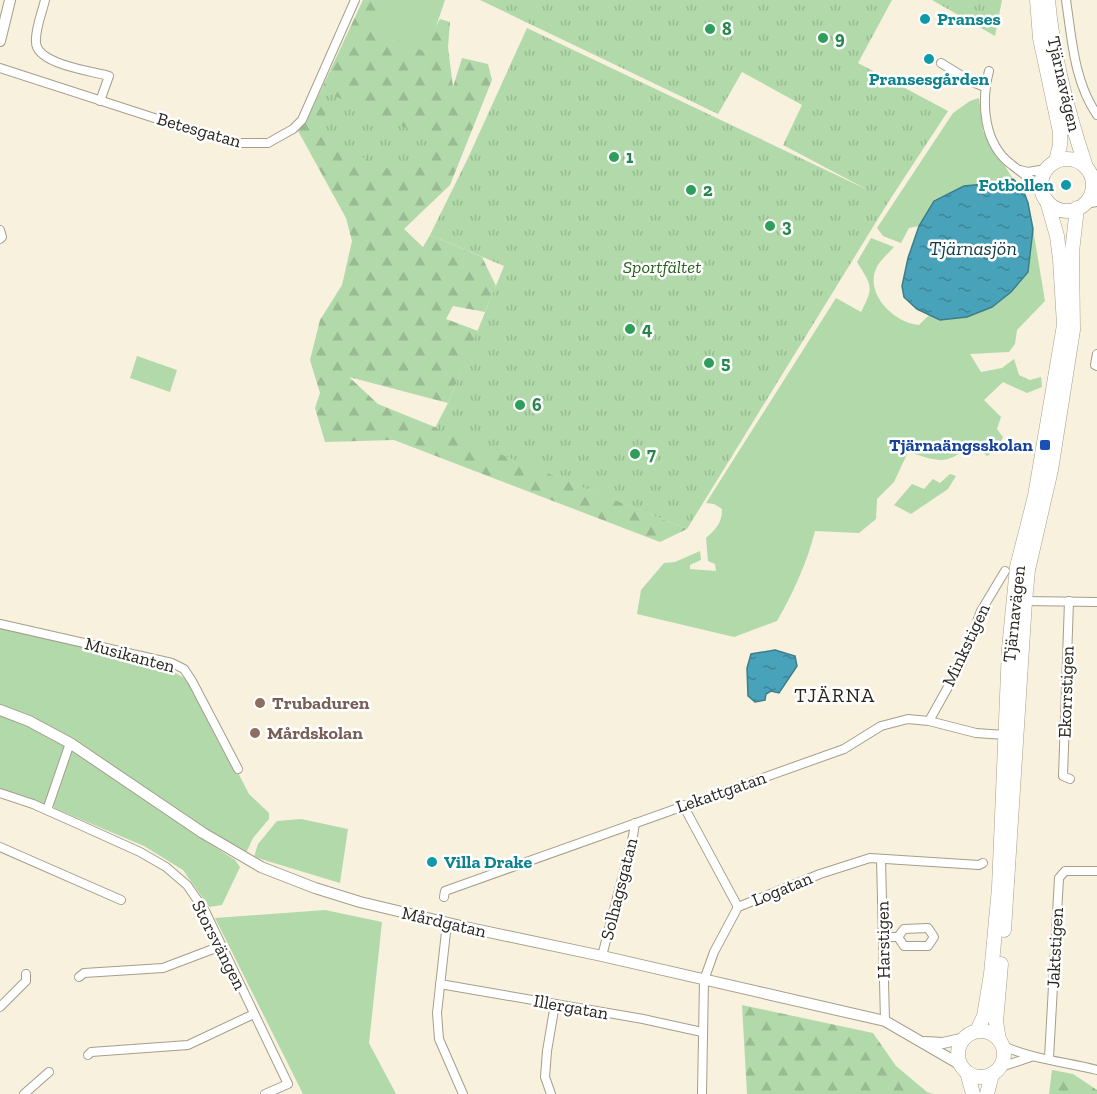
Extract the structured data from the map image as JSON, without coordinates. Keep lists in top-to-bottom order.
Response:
{
  "streets": {
    "highway": ["Tjärnavägen"],
    "street": [
      "Betesgatan",
      "Minkstigen",
      "Musikanten",
      "Ekorrstigen",
      "Lekattgatan",
      "Solhagsgatan",
      "Logatan",
      "Mårdgatan",
      "Harstigen",
      "Storsvängen",
      "Jaktstigen",
      "Illergatan"
    ]
  },
  "crossings": [
    ["Tjärnavägen", "Lekattgatan"],
    ["Tjärnavägen", "Mårdgatan"],
    ["Minkstigen", "Lekattgatan"],
    ["Lekattgatan", "Solhagsgatan"],
    ["Solhagsgatan", "Mårdgatan"],
    ["Logatan", "Mårdgatan"],
    ["Logatan", "Harstigen"],
    ["Logatan", "Illergatan"],
    ["Mårdgatan", "Harstigen"]
  ],
  "districts": ["TJÄRNA"],
  "water": ["Tjärnasjön"],
  "parks": ["Sportfältet"],
  "places": {
    "other": [
      "Pranses",
      "8",
      "9",
      "Pransesgården",
      "1",
      "Fotbollen",
      "2",
      "3",
      "4",
      "5",
      "6",
      "7",
      "Trubaduren",
      "Mårdskolan",
      "Villa Drake"
    ],
    "transit": ["Tjärnaängsskolan"]
  }
}
